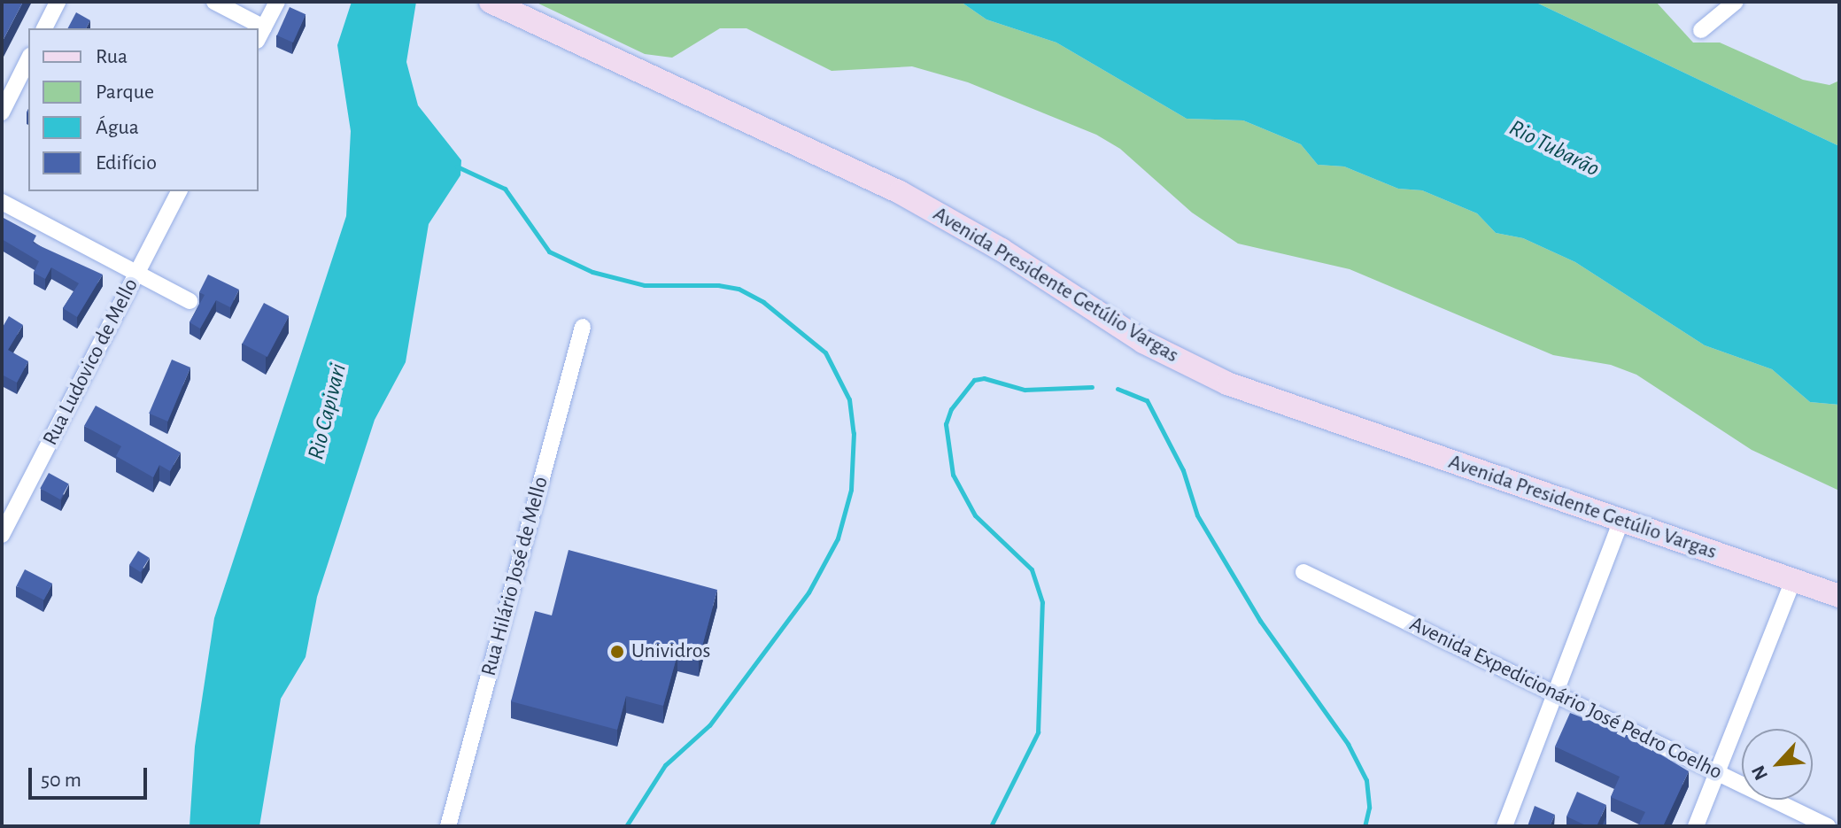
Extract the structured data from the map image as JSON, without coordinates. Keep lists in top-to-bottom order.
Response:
{
  "streets": {
    "main road": ["Avenida Presidente Getúlio Vargas"],
    "street": ["Rua Ludovico de Mello", "Rua Hilário José de Mello", "Avenida Expedicionário José Pedro Coelho"]
  },
  "water": ["Rio Tubarão", "Rio Capivari"],
  "places": ["Unividros"],
  "legend": [
    "Rua",
    "Parque",
    "Água",
    "Edifício"
  ],
  "scale_bar": "50 m",
  "north": "bottom left"
}
